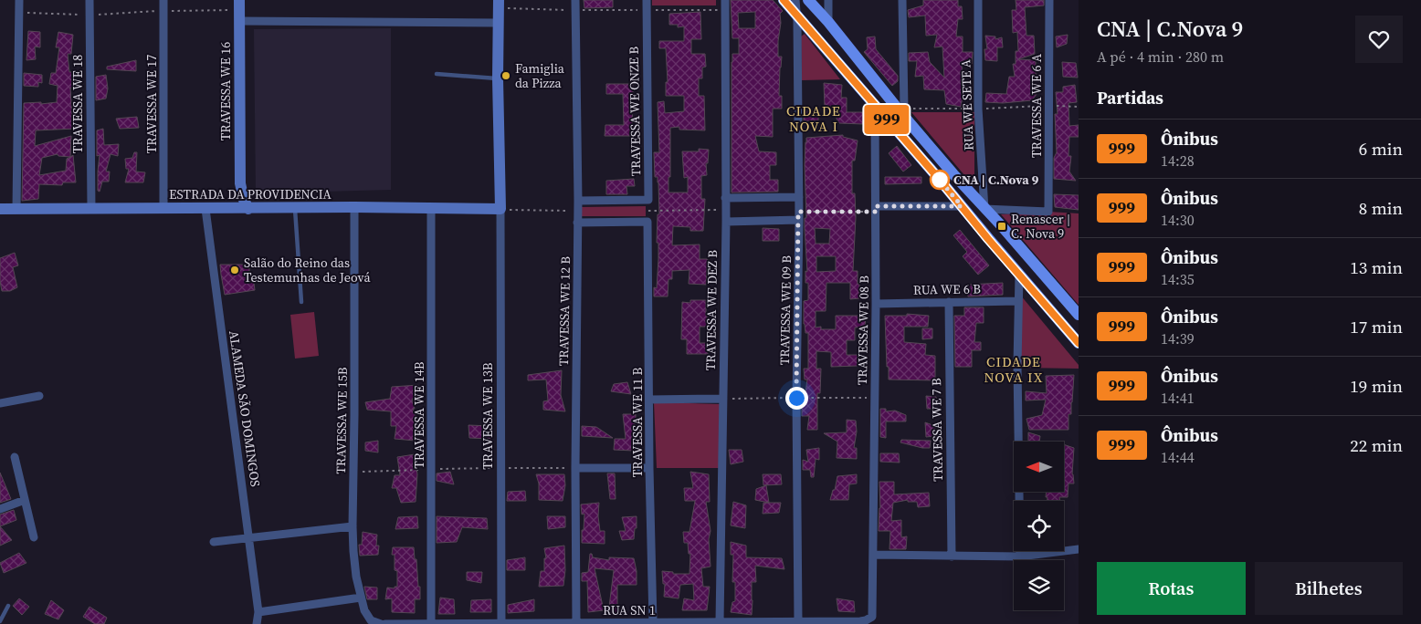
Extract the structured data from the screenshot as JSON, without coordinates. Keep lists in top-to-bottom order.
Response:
{
  "streets": {
    "main road": ["TRAVESSA WE 16", "ESTRADA DA PROVIDENCIA", "TRAVESSA WE 13B"],
    "street": [
      "TRAVESSA WE 18",
      "TRAVESSA WE 17",
      "RUA WE SETE A",
      "TRAVESSA WE 6 A",
      "TRAVESSA WE ONZE B",
      "RUA WE 6 B",
      "TRAVESSA WE DEZ B",
      "TRAVESSA WE 09 B",
      "TRAVESSA WE 12 B",
      "TRAVESSA WE 08 B",
      "ALAMEDA SÃO DOMINGOS",
      "TRAVESSA WE 14B",
      "TRAVESSA WE 15B",
      "TRAVESSA WE 11 B",
      "TRAVESSA WE 7 B",
      "RUA SN 1"
    ]
  },
  "crossings": [
    ["TRAVESSA WE 18", "ESTRADA DA PROVIDENCIA"],
    ["TRAVESSA WE 17", "ESTRADA DA PROVIDENCIA"],
    ["RUA WE SETE A", "TRAVESSA WE 6 A"],
    ["ESTRADA DA PROVIDENCIA", "ALAMEDA SÃO DOMINGOS"],
    ["ESTRADA DA PROVIDENCIA", "TRAVESSA WE 14B"],
    ["ESTRADA DA PROVIDENCIA", "TRAVESSA WE 13B"],
    ["ESTRADA DA PROVIDENCIA", "TRAVESSA WE 15B"],
    ["RUA WE 6 B", "TRAVESSA WE 08 B"],
    ["RUA WE 6 B", "TRAVESSA WE 7 B"],
    ["TRAVESSA WE DEZ B", "RUA SN 1"],
    ["TRAVESSA WE 09 B", "RUA SN 1"],
    ["TRAVESSA WE 12 B", "RUA SN 1"],
    ["TRAVESSA WE 08 B", "RUA SN 1"],
    ["TRAVESSA WE 14B", "RUA SN 1"],
    ["TRAVESSA WE 13B", "RUA SN 1"],
    ["TRAVESSA WE 11 B", "RUA SN 1"]
  ],
  "districts": ["CIDADE NOVA I", "CIDADE NOVA IX"],
  "places": {
    "other": ["Famiglia da Pizza", "CNA | C.Nova 9", "Salão do Reino das Testemunhas de Jeová"],
    "transit": ["Renascer | C. Nova 9"]
  },
  "lines": ["bus line 999"],
  "north": "left",
  "page": {
    "on_map": "999",
    "heading": [
      ["CNA | C.Nova 9", "A pé · 4 min · 280 m"],
      "Partidas"
    ],
    "list": [
      {
        "mark": "999",
        "name": "Ônibus",
        "note": "14:28",
        "value": "6 min"
      },
      {
        "mark": "999",
        "name": "Ônibus",
        "note": "14:30",
        "value": "8 min"
      },
      {
        "mark": "999",
        "name": "Ônibus",
        "note": "14:35",
        "value": "13 min"
      },
      {
        "mark": "999",
        "name": "Ônibus",
        "note": "14:39",
        "value": "17 min"
      },
      {
        "mark": "999",
        "name": "Ônibus",
        "note": "14:41",
        "value": "19 min"
      },
      {
        "mark": "999",
        "name": "Ônibus",
        "note": "14:44",
        "value": "22 min"
      }
    ],
    "buttons": ["Rotas", "Bilhetes"]
  }
}
